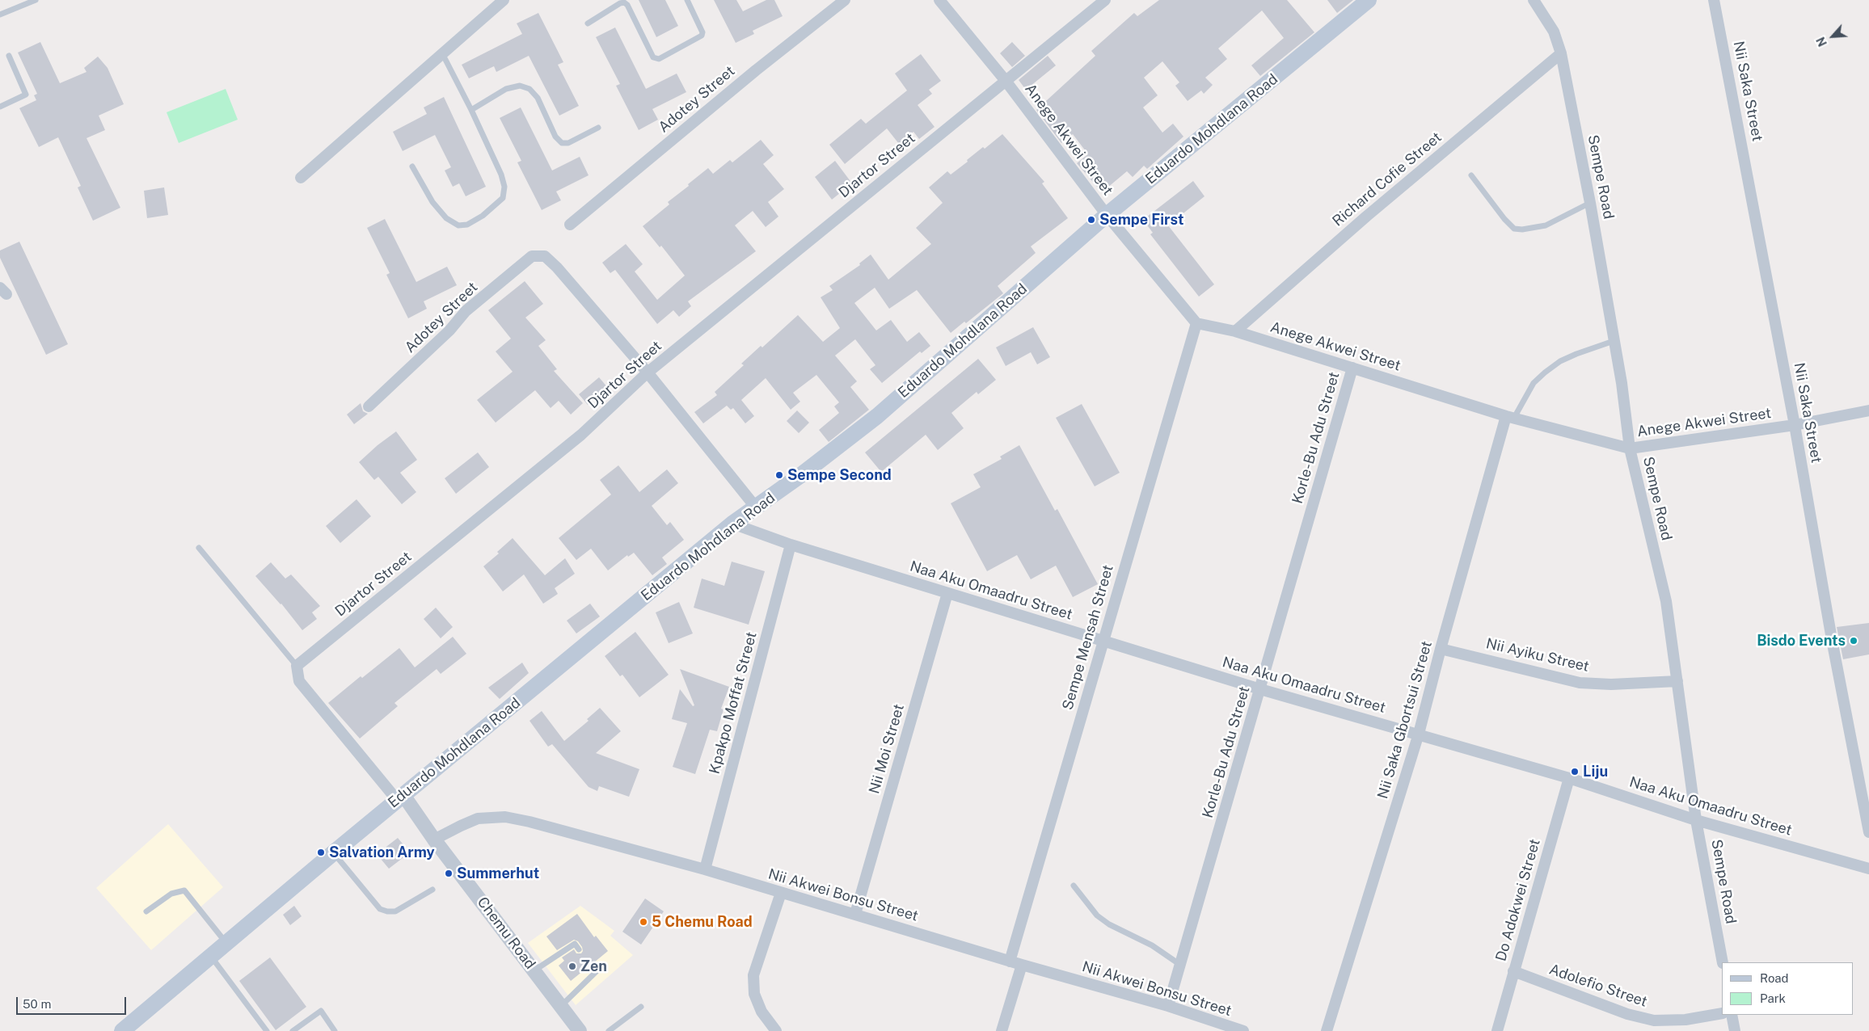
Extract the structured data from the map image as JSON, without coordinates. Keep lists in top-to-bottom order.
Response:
{
  "streets": {
    "main road": ["Eduardo Mohdlana Road"],
    "street": [
      "Nii Saka Street",
      "Adotey Street",
      "Anege Akwei Street",
      "Djartor Street",
      "Sempe Road",
      "Richard Cofie Street",
      "Korle-Bu Adu Street",
      "Naa Aku Omaadru Street",
      "Sempe Mensah Street",
      "Nii Ayiku Street",
      "Kpakpo Moffat Street",
      "Nii Saka Gbortsui Street",
      "Nii Moi Street",
      "Nii Akwei Bonsu Street",
      "Do Adokwei Street",
      "Chemu Road",
      "Adolefio Street"
    ]
  },
  "crossings": [
    ["Nii Saka Street", "Anege Akwei Street"],
    ["Adotey Street", "Djartor Street"],
    ["Eduardo Mohdlana Road", "Anege Akwei Street"],
    ["Eduardo Mohdlana Road", "Naa Aku Omaadru Street"],
    ["Eduardo Mohdlana Road", "Chemu Road"],
    ["Anege Akwei Street", "Djartor Street"],
    ["Anege Akwei Street", "Sempe Road"],
    ["Anege Akwei Street", "Richard Cofie Street"],
    ["Anege Akwei Street", "Korle-Bu Adu Street"],
    ["Anege Akwei Street", "Sempe Mensah Street"],
    ["Anege Akwei Street", "Nii Saka Gbortsui Street"],
    ["Sempe Road", "Richard Cofie Street"],
    ["Sempe Road", "Naa Aku Omaadru Street"],
    ["Sempe Road", "Nii Ayiku Street"],
    ["Korle-Bu Adu Street", "Naa Aku Omaadru Street"],
    ["Korle-Bu Adu Street", "Nii Akwei Bonsu Street"],
    ["Naa Aku Omaadru Street", "Sempe Mensah Street"],
    ["Naa Aku Omaadru Street", "Kpakpo Moffat Street"],
    ["Naa Aku Omaadru Street", "Nii Saka Gbortsui Street"],
    ["Naa Aku Omaadru Street", "Nii Moi Street"],
    ["Naa Aku Omaadru Street", "Do Adokwei Street"],
    ["Sempe Mensah Street", "Nii Akwei Bonsu Street"],
    ["Nii Ayiku Street", "Nii Saka Gbortsui Street"],
    ["Kpakpo Moffat Street", "Nii Akwei Bonsu Street"],
    ["Nii Moi Street", "Nii Akwei Bonsu Street"],
    ["Nii Akwei Bonsu Street", "Chemu Road"],
    ["Do Adokwei Street", "Adolefio Street"]
  ],
  "places": [
    "Sempe First",
    "Sempe Second",
    "Bisdo Events",
    "Liju",
    "Salvation Army",
    "Summerhut",
    "5 Chemu Road",
    "Zen"
  ],
  "legend": ["Road", "Park"],
  "scale_bar": "50 m",
  "north": "bottom left"
}
